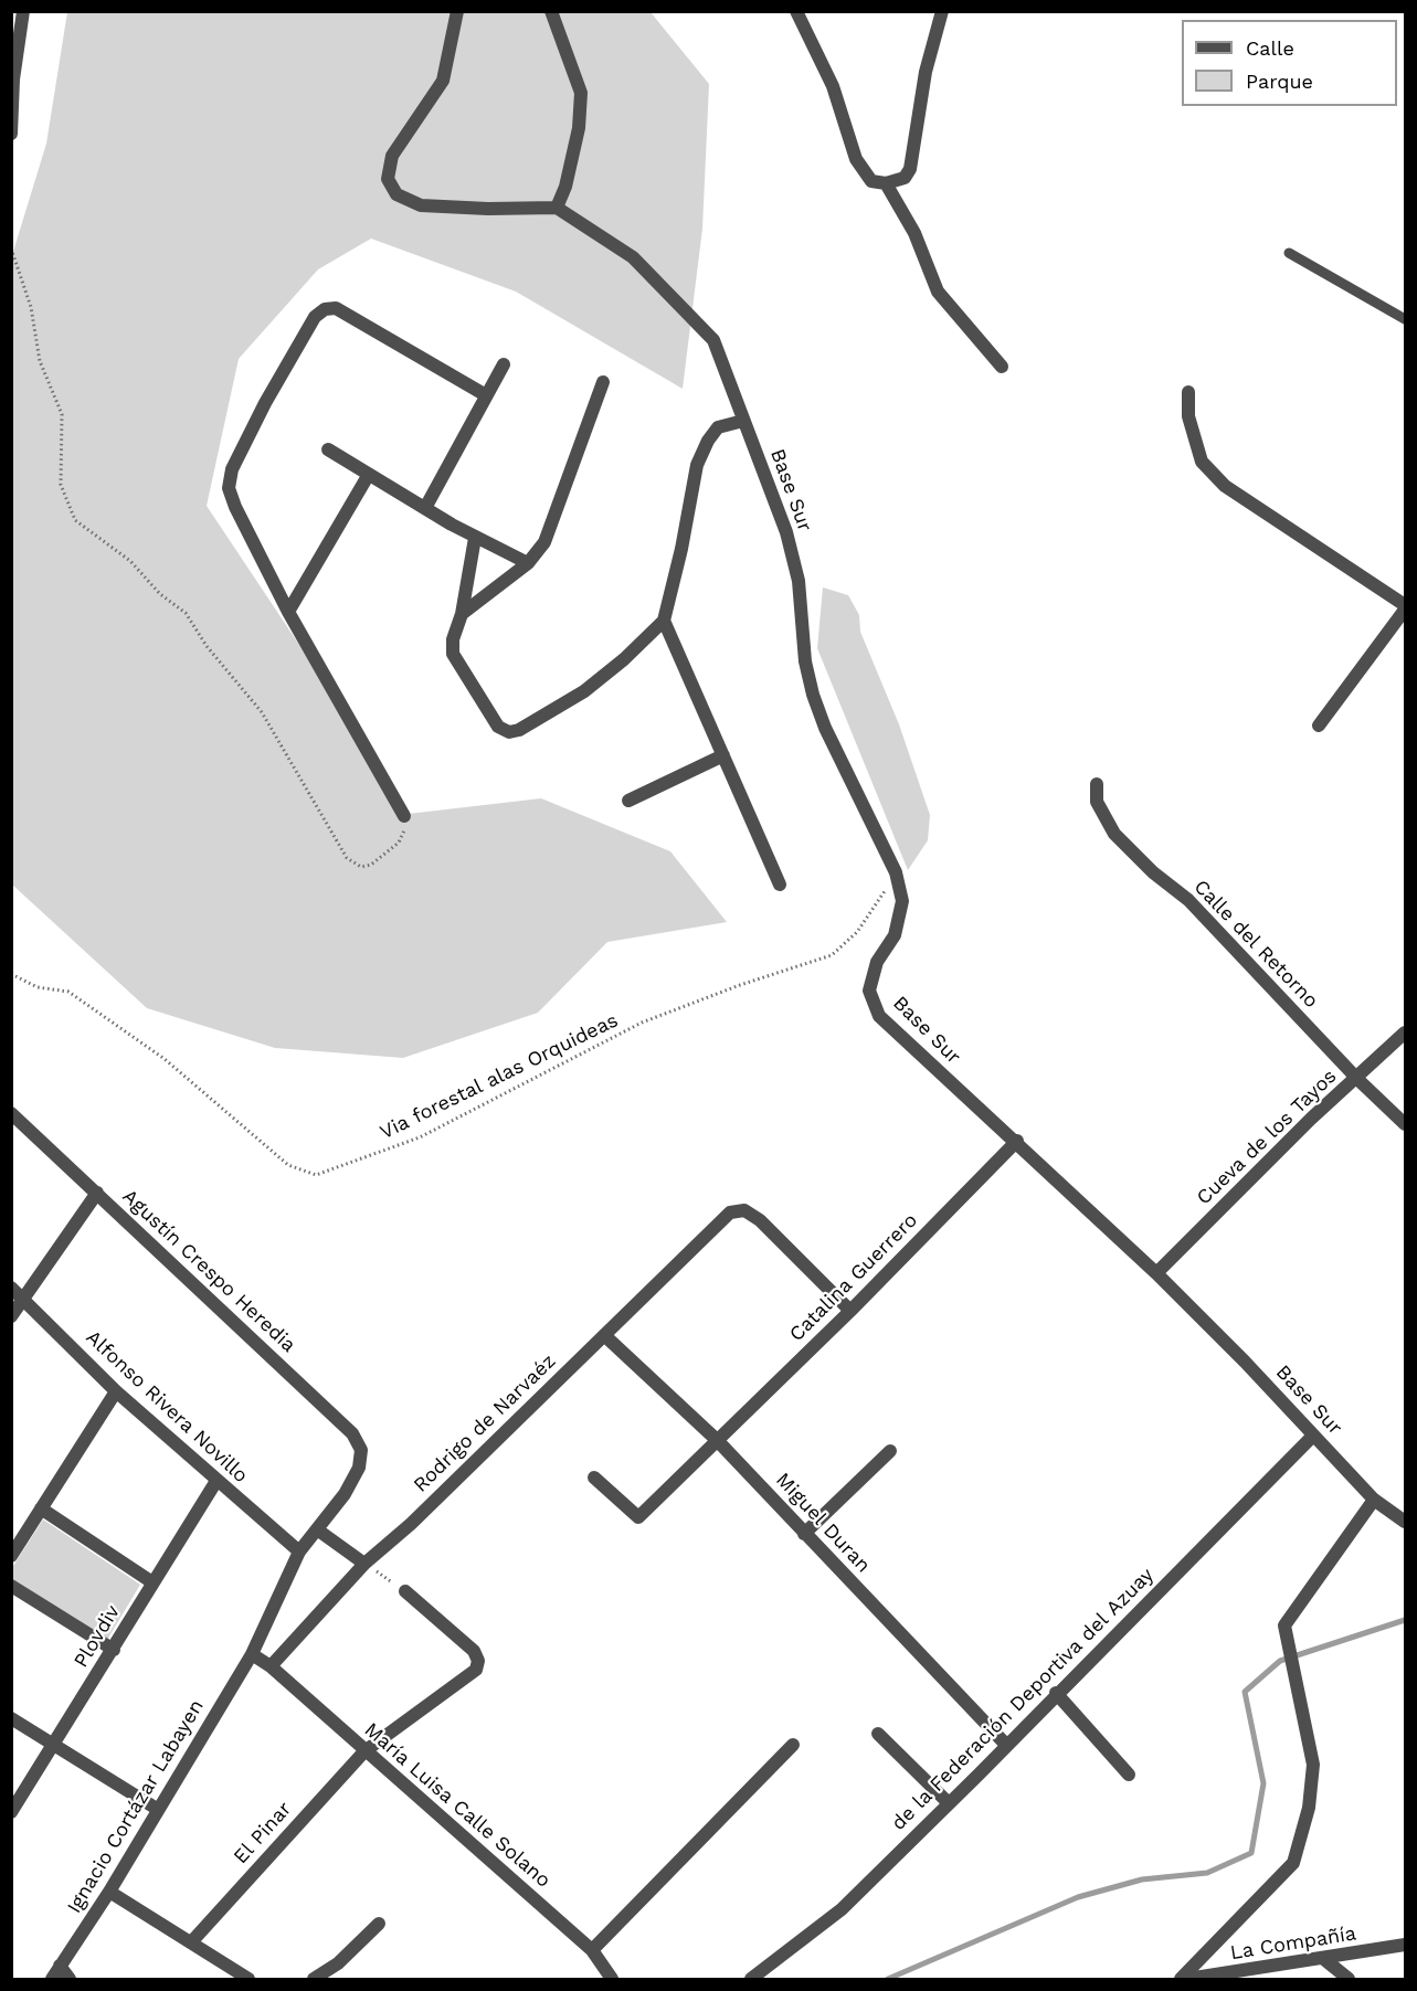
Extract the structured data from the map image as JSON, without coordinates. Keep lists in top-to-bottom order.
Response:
{
  "streets": {
    "street": [
      "Base Sur",
      "Calle del Retorno",
      "Cueva de los Tayos",
      "Agustín Crespo Heredia",
      "Catalina Guerrero",
      "Alfonso Rivera Novillo",
      "Rodrigo de Narvaéz",
      "Miguel Duran",
      "Plovdiv",
      "de la Federación Deportiva del Azuay",
      "María Luisa Calle Solano",
      "Ignacio Cortázar Labayen",
      "El Pinar",
      "La Compañía"
    ],
    "path": ["Via forestal alas Orquideas"]
  },
  "crossings": [
    ["Base Sur", "Via forestal alas Orquideas"],
    ["Base Sur", "Cueva de los Tayos"],
    ["Base Sur", "Catalina Guerrero"],
    ["Base Sur", "de la Federación Deportiva del Azuay"],
    ["Calle del Retorno", "Cueva de los Tayos"],
    ["Agustín Crespo Heredia", "Ignacio Cortázar Labayen"],
    ["Catalina Guerrero", "Rodrigo de Narvaéz"],
    ["Catalina Guerrero", "Miguel Duran"],
    ["Alfonso Rivera Novillo", "Plovdiv"],
    ["Alfonso Rivera Novillo", "Ignacio Cortázar Labayen"],
    ["Rodrigo de Narvaéz", "Miguel Duran"],
    ["Rodrigo de Narvaéz", "María Luisa Calle Solano"],
    ["Miguel Duran", "de la Federación Deportiva del Azuay"],
    ["María Luisa Calle Solano", "El Pinar"]
  ],
  "legend": ["Calle", "Parque"]
}
